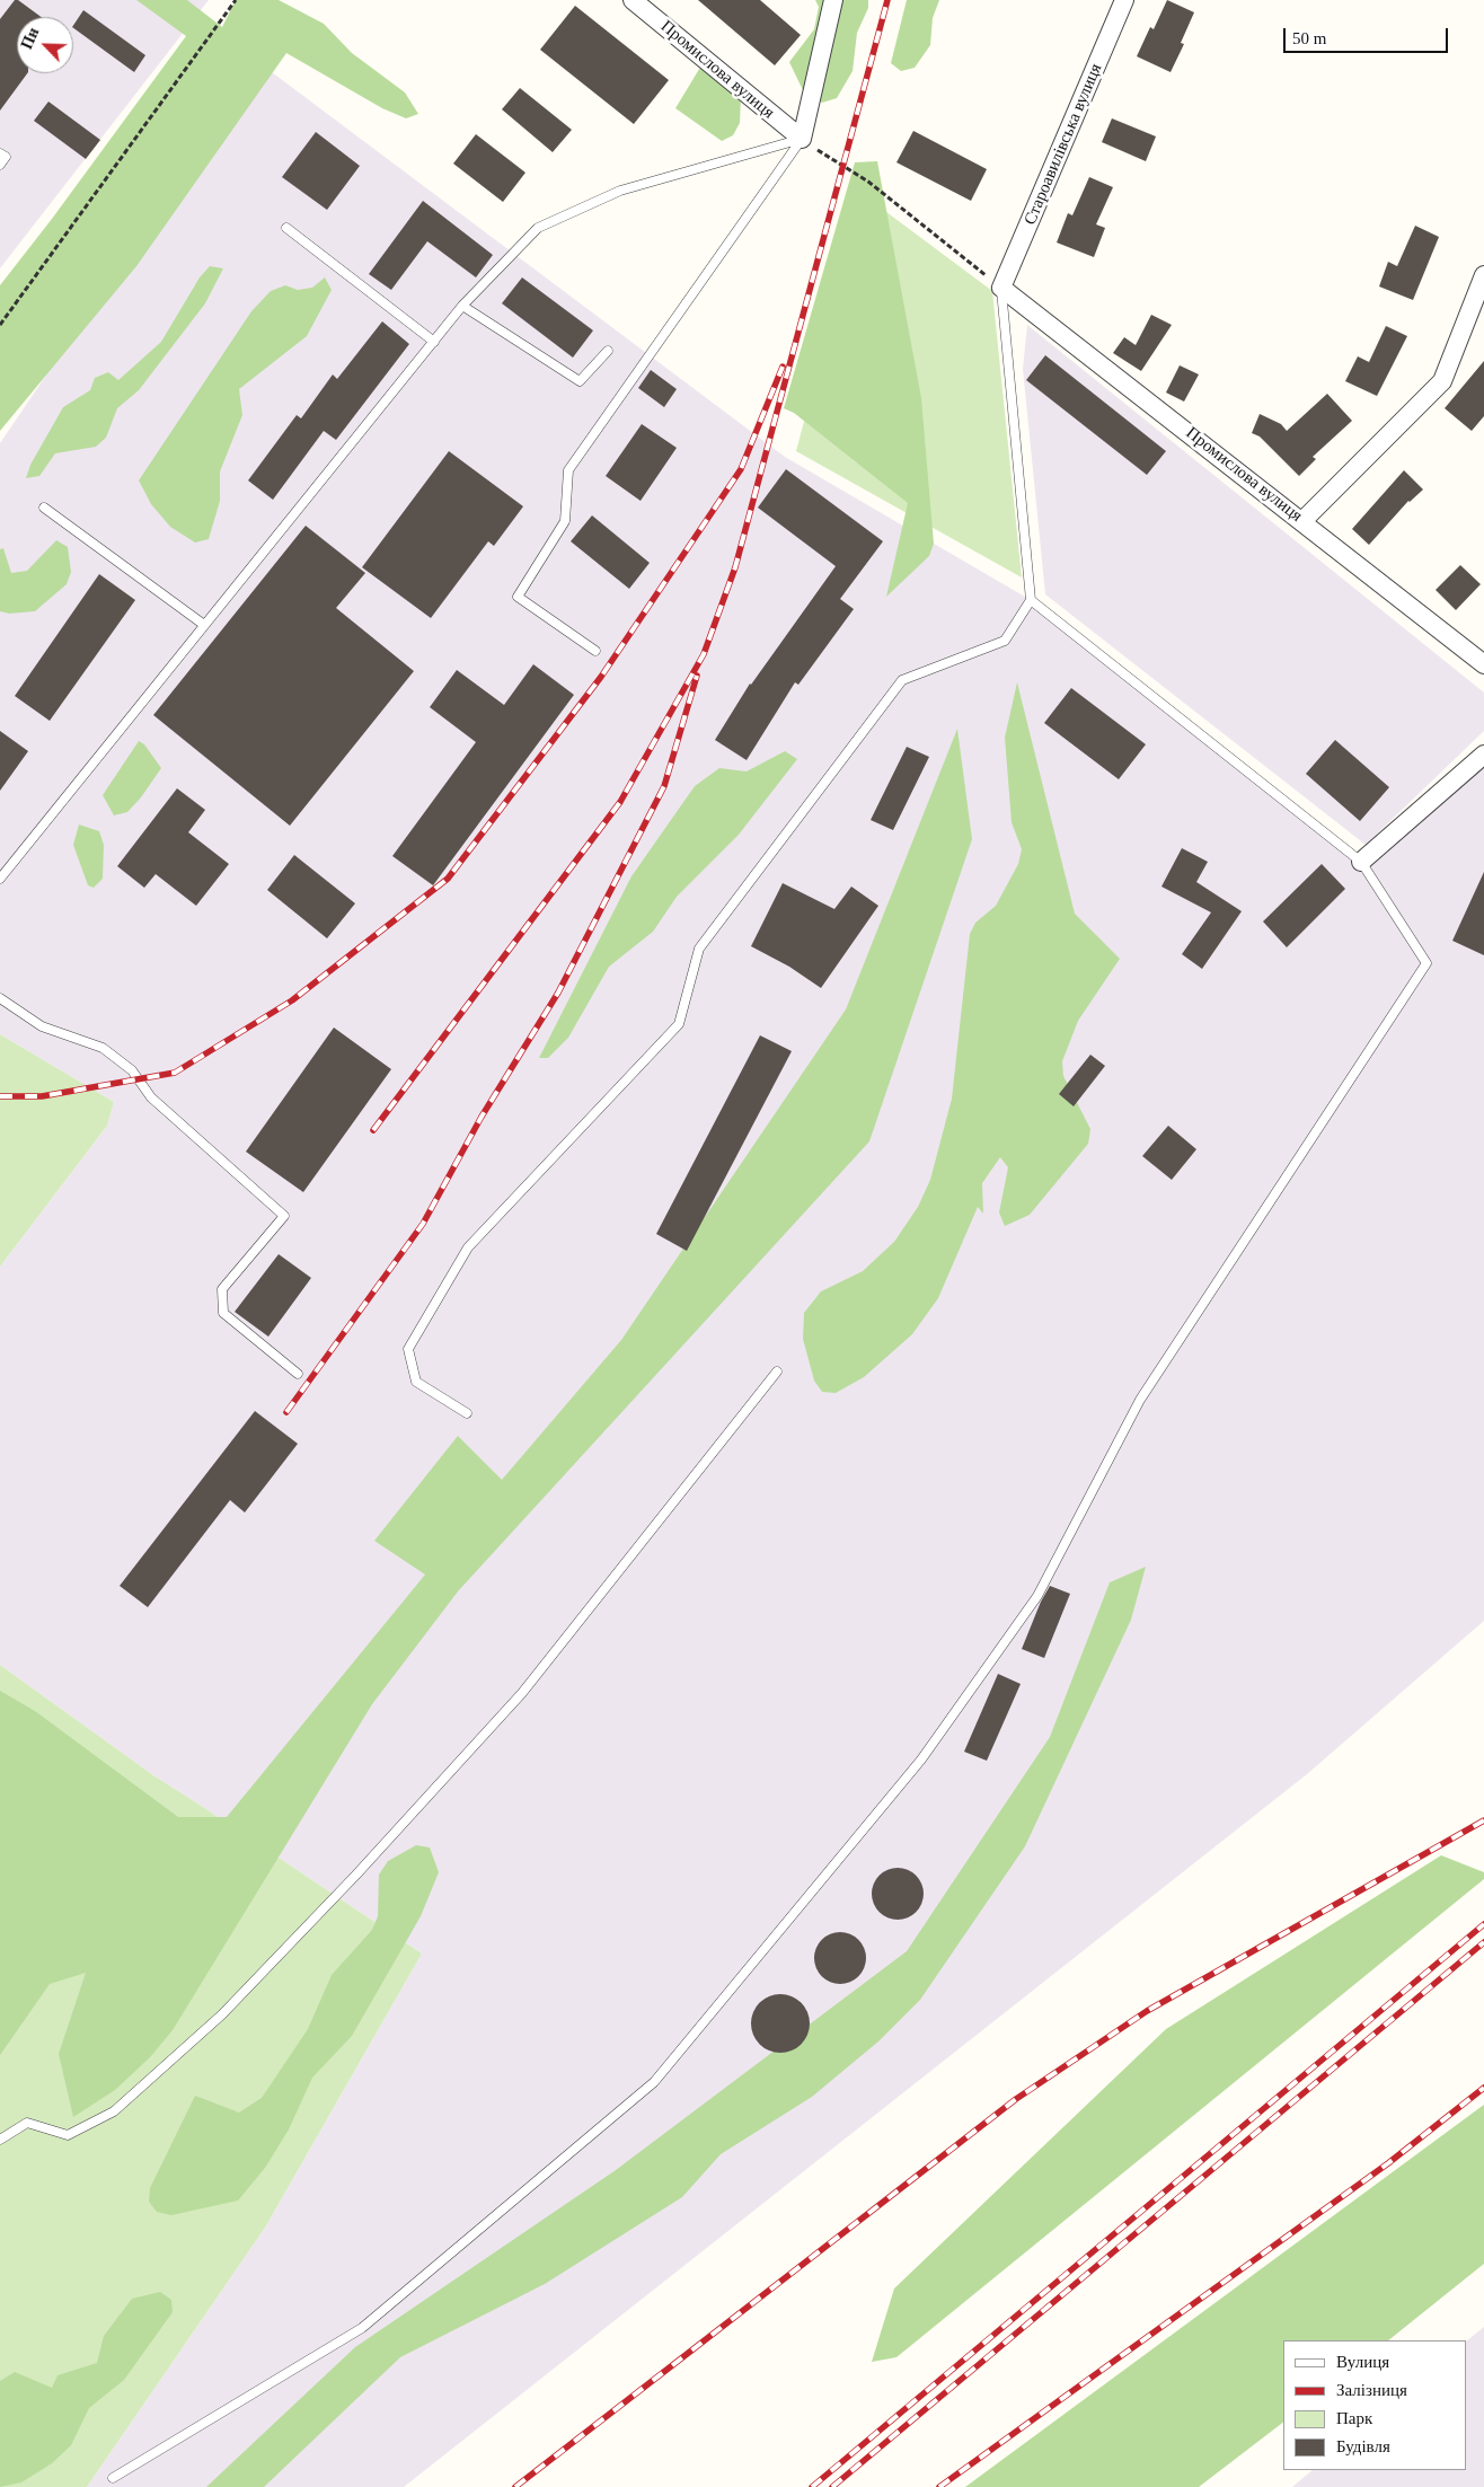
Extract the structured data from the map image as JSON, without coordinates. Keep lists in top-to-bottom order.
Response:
{
  "streets": {
    "street": ["Промислова вулиця", "Староавилівська вулиця"]
  },
  "crossings": [
    ["Промислова вулиця", "Староавилівська вулиця"]
  ],
  "legend": [
    "Вулиця",
    "Залізниця",
    "Парк",
    "Будівля"
  ],
  "scale_bar": "50 m",
  "north": "top left"
}
